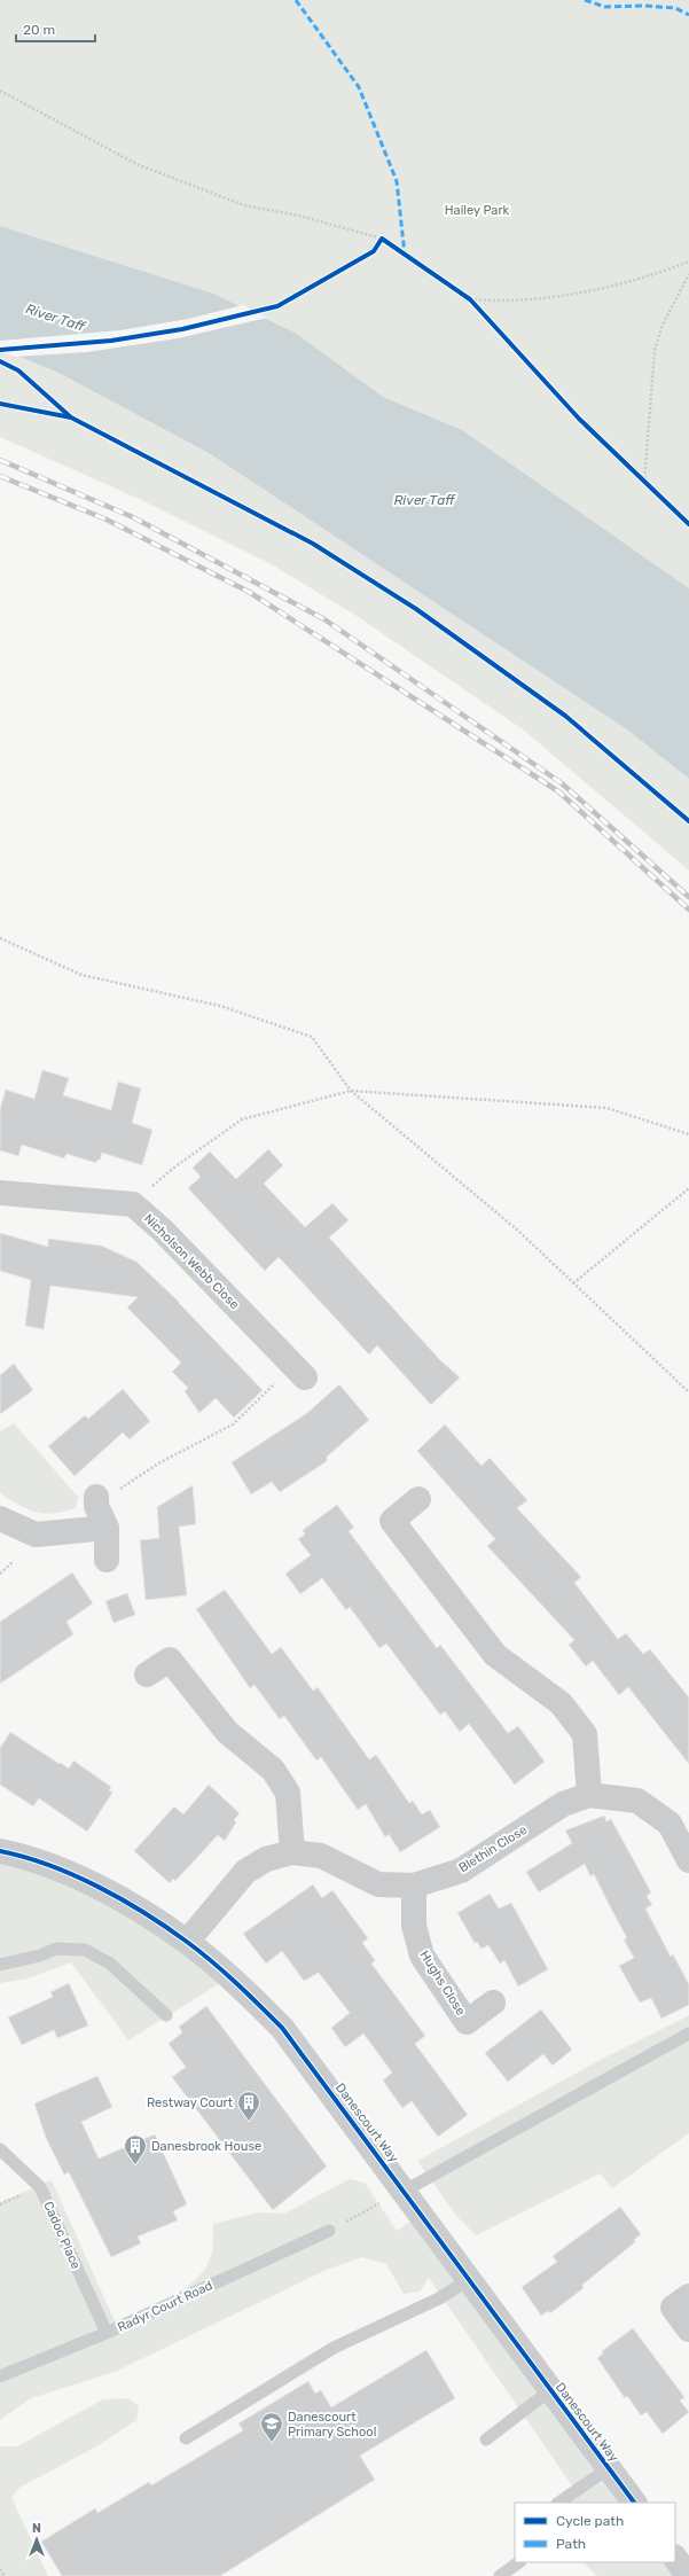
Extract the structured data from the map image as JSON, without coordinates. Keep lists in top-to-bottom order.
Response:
{
  "streets": {
    "street": [
      "Nicholson Webb Close",
      "Blethin Close",
      "Hughs Close",
      "Danescourt Way"
    ],
    "lane": ["Cadoc Place", "Radyr Court Road"]
  },
  "crossings": [
    ["Blethin Close", "Hughs Close"],
    ["Blethin Close", "Danescourt Way"],
    ["Cadoc Place", "Radyr Court Road"]
  ],
  "water": ["River Taff"],
  "parks": ["Hailey Park"],
  "places": {
    "building": ["Restway Court", "Danesbrook House"],
    "school or university": ["Danescourt Primary School"]
  },
  "legend": ["Cycle path", "Path"],
  "scale_bar": "20 m",
  "north": "top"
}
